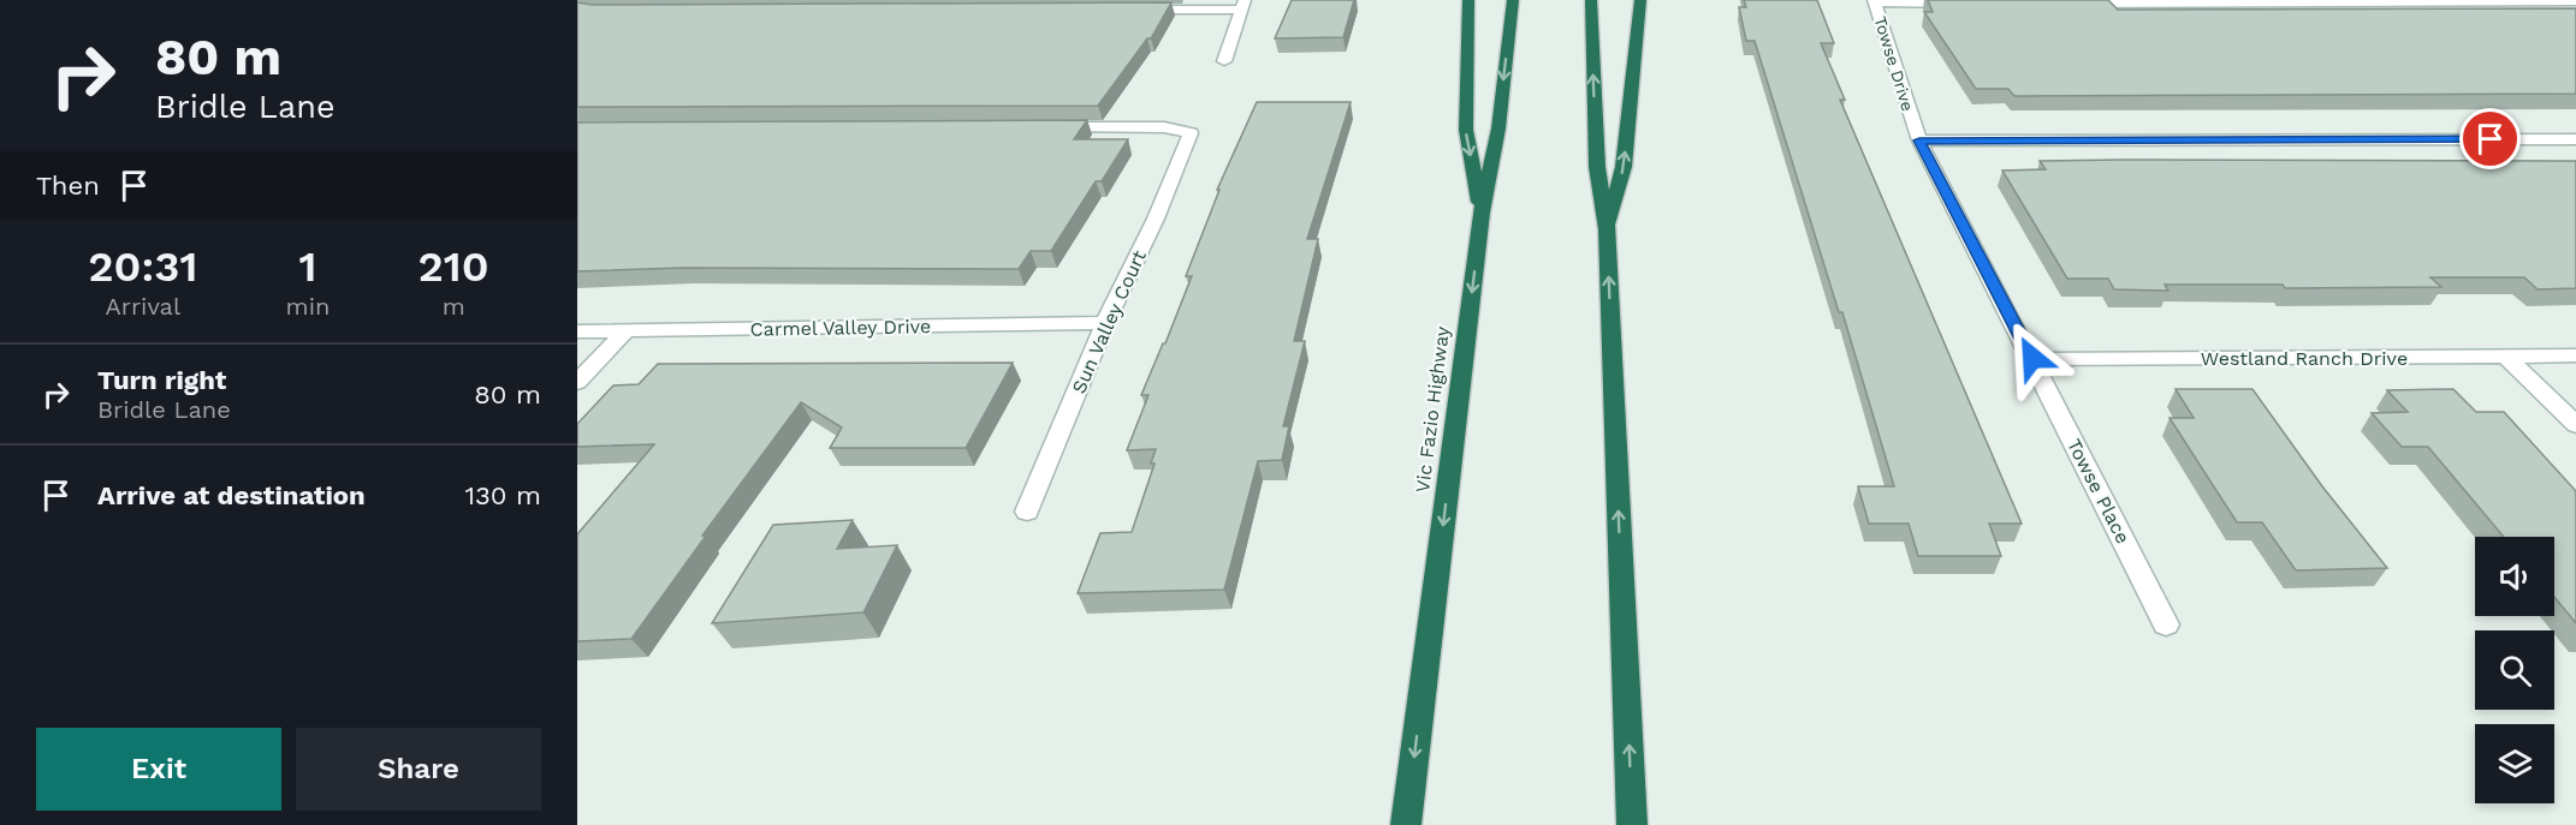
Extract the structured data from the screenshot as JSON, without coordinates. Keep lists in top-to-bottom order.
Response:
{
  "streets": {
    "highway": ["Vic Fazio Highway"],
    "street": [
      "Towse Drive",
      "Sun Valley Court",
      "Carmel Valley Drive",
      "Westland Ranch Drive",
      "Towse Place"
    ]
  },
  "crossings": [
    ["Towse Drive", "Westland Ranch Drive"],
    ["Towse Drive", "Towse Place"],
    ["Sun Valley Court", "Carmel Valley Drive"],
    ["Westland Ranch Drive", "Towse Place"]
  ],
  "page": {
    "turn": ["80 m", "Bridle Lane"],
    "then": "Then",
    "eta": [
      "20:31",
      "Arrival",
      "1",
      "min",
      "210",
      "m"
    ],
    "list": [
      {
        "name": "Turn right",
        "note": "Bridle Lane",
        "value": "80 m"
      },
      {
        "name": "Arrive at destination",
        "value": "130 m"
      }
    ],
    "buttons": ["Exit", "Share"]
  }
}
